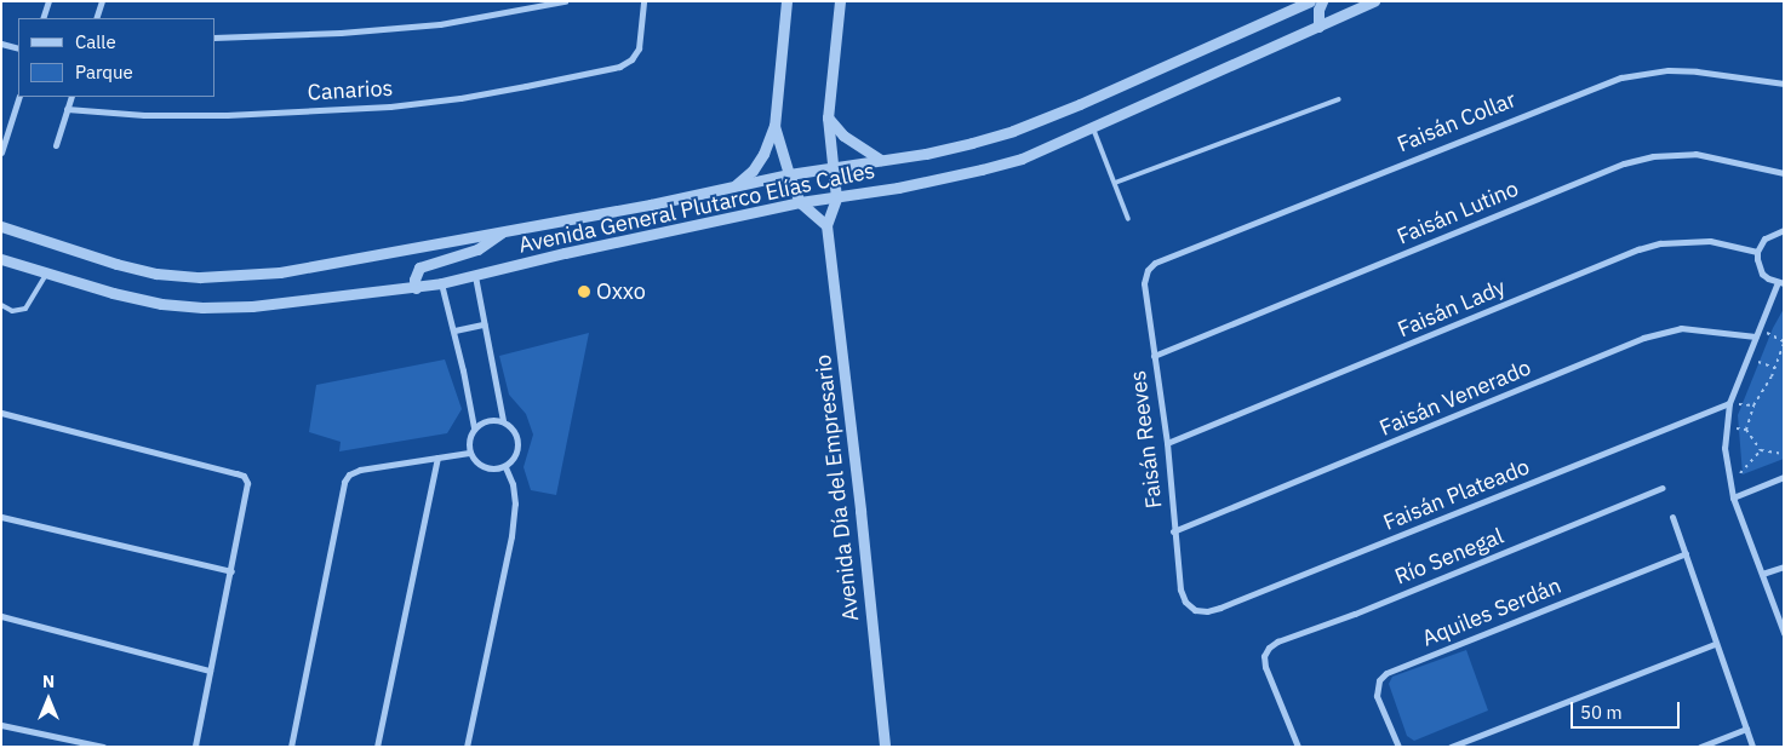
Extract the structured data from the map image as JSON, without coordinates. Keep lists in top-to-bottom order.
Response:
{
  "streets": {
    "street": [
      "Canarios",
      "Faisán Collar",
      "Avenida General Plutarco Elías Calles",
      "Faisán Lutino",
      "Faisán Lady",
      "Faisán Venerado",
      "Faisán Reeves",
      "Avenida Día del Empresario",
      "Faisán Plateado",
      "Río Senegal",
      "Aquiles Serdán"
    ]
  },
  "crossings": [
    ["Faisán Collar", "Faisán Reeves"],
    ["Avenida General Plutarco Elías Calles", "Avenida Día del Empresario"],
    ["Faisán Lutino", "Faisán Reeves"],
    ["Faisán Lady", "Faisán Reeves"],
    ["Faisán Venerado", "Faisán Reeves"],
    ["Faisán Reeves", "Faisán Plateado"]
  ],
  "places": ["Oxxo"],
  "legend": ["Calle", "Parque"],
  "scale_bar": "50 m",
  "north": "top"
}
